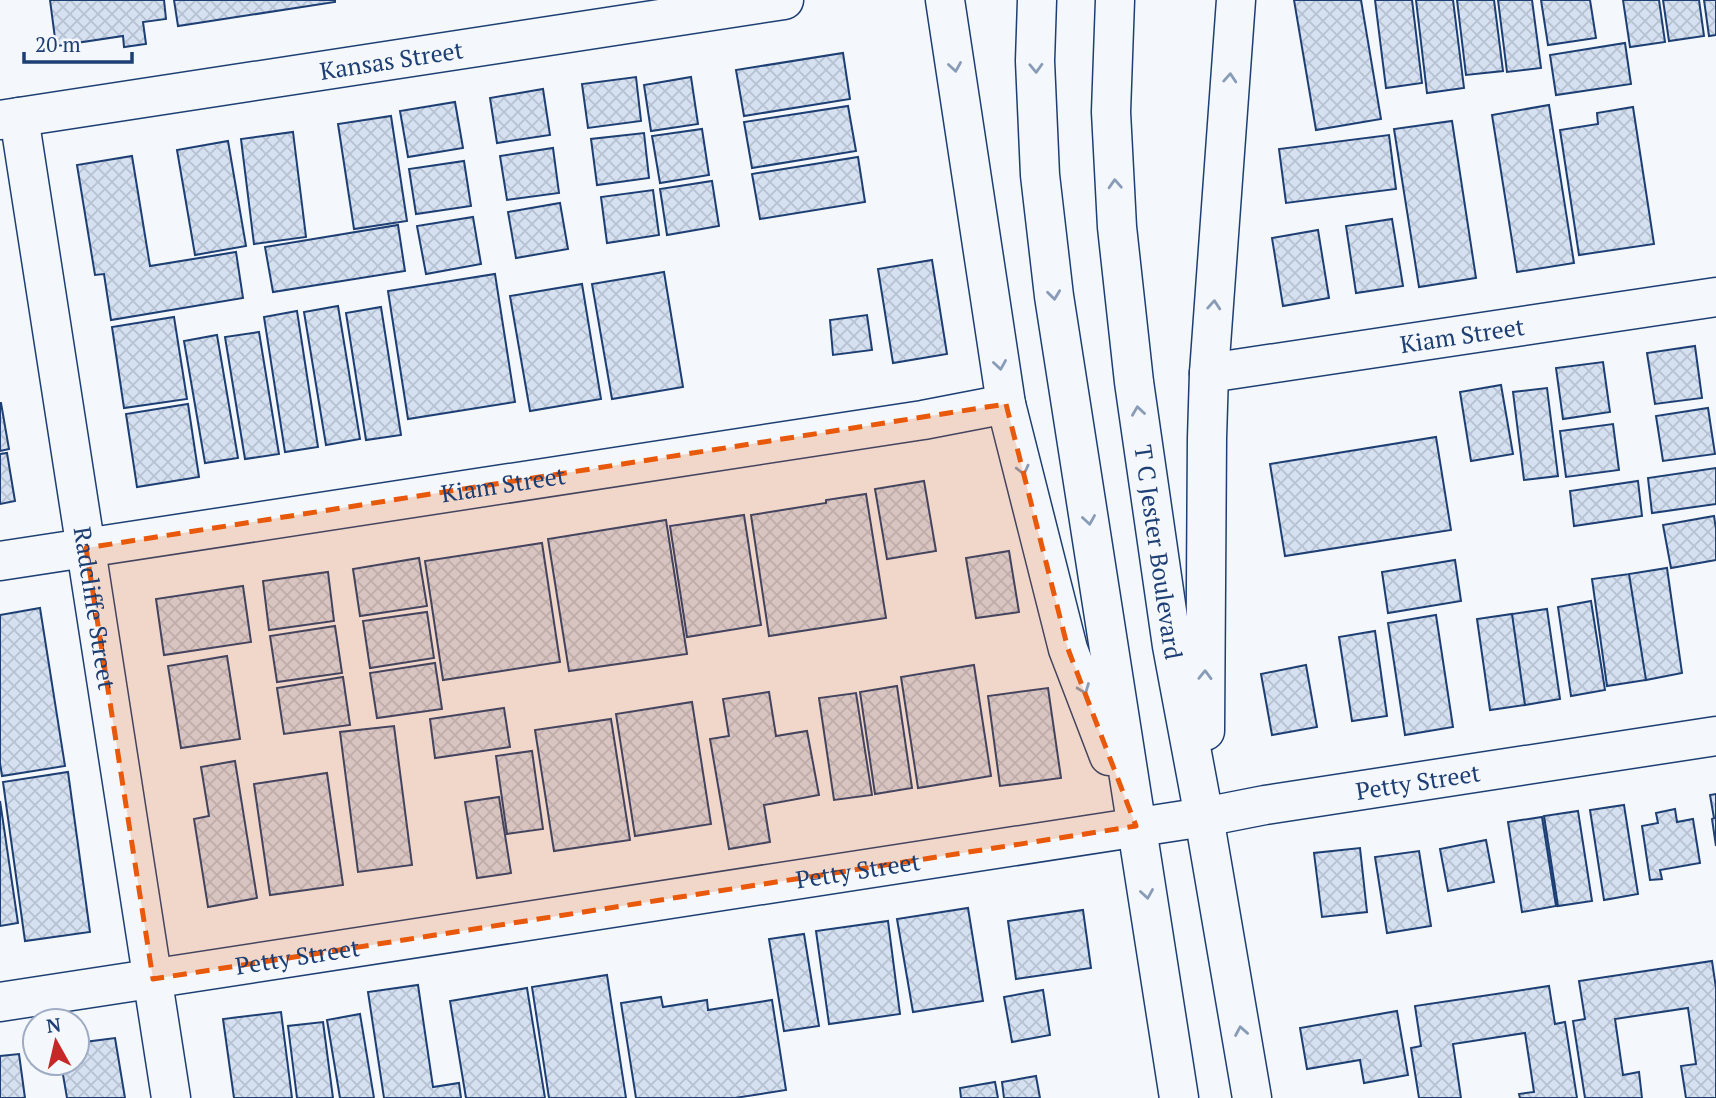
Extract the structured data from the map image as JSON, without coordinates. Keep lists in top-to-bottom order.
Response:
{
  "streets": {
    "street": [
      "Kansas Street",
      "Kiam Street",
      "T C Jester Boulevard",
      "Radcliffe Street",
      "Petty Street"
    ]
  },
  "crossings": [
    ["Kansas Street", "Radcliffe Street"],
    ["Kiam Street", "Radcliffe Street"],
    ["T C Jester Boulevard", "Petty Street"],
    ["Radcliffe Street", "Petty Street"]
  ],
  "scale_bar": "20 m",
  "north": "top"
}
